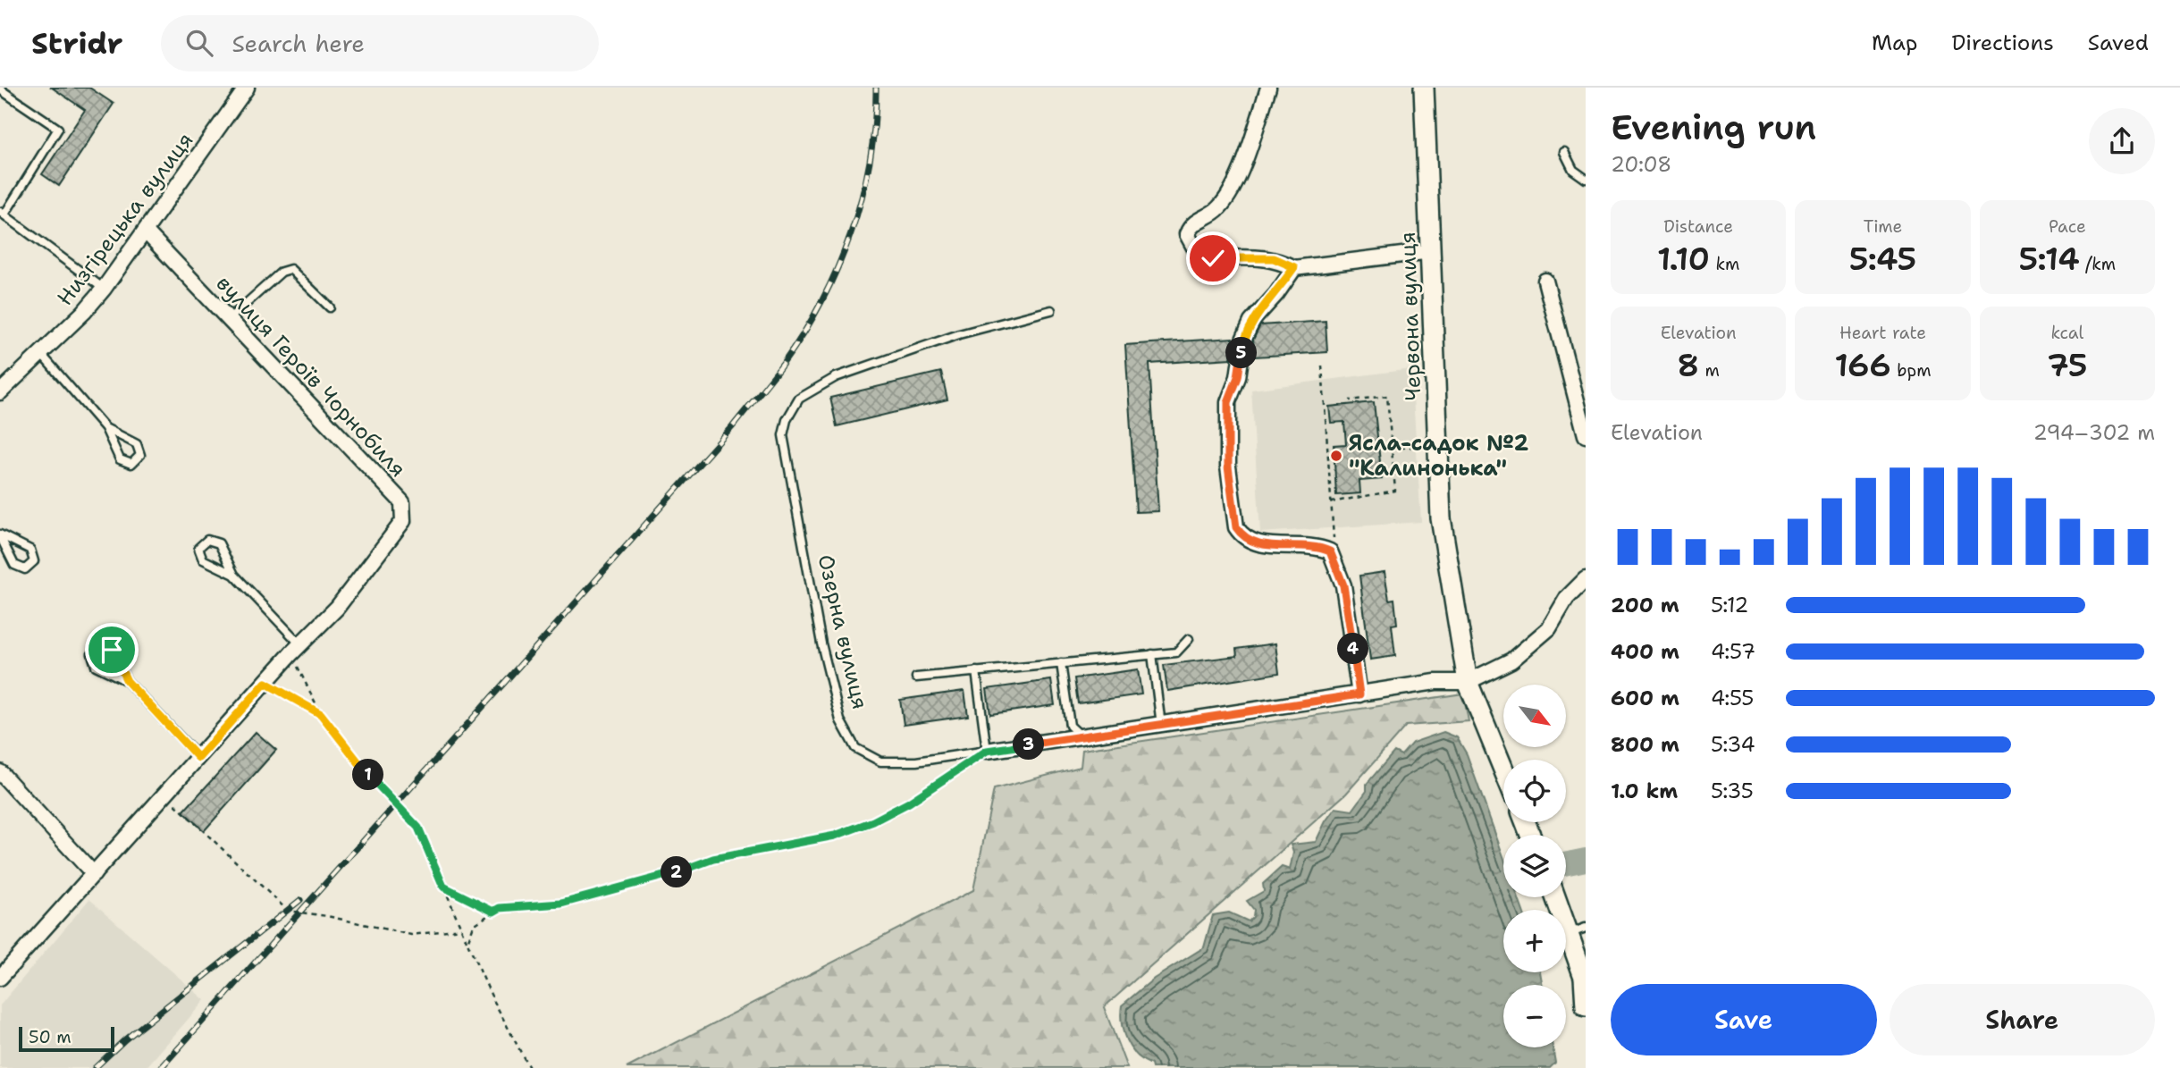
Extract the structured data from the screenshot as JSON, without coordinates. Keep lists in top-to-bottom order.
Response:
{
  "streets": {
    "main road": ["Червона вулиця"],
    "street": ["Низгірецька вулиця", "вулиця Героїв Чорнобиля", "Озерна вулиця"]
  },
  "crossings": [
    ["Низгірецька вулиця", "вулиця Героїв Чорнобиля"],
    ["Червона вулиця", "Озерна вулиця"]
  ],
  "places": ["Ясла-садок №2 \"Калинонька\""],
  "scale_bar": "50 m",
  "north": "bottom right",
  "page": {
    "header": "Stridr",
    "search": "Search here",
    "nav": ["Map", "Directions", "Saved"],
    "heading": ["Evening run", "20:08"],
    "stats": [
      ["Distance", "1.10 km"],
      ["Time", "5:45"],
      ["Pace", "5:14 /km"],
      ["Elevation", "8 m"],
      ["Heart rate", "166 bpm"],
      ["kcal", "75"]
    ],
    "pins": [
      "5",
      "4",
      "3",
      "1",
      "2"
    ],
    "chart": ["Elevation", "294–302 m"],
    "list": [
      {
        "name": "200 m",
        "note": "5:12"
      },
      {
        "name": "400 m",
        "note": "4:57"
      },
      {
        "name": "600 m",
        "note": "4:55"
      },
      {
        "name": "800 m",
        "note": "5:34"
      },
      {
        "name": "1.0 km",
        "note": "5:35"
      }
    ],
    "map_buttons": ["+", "−"],
    "buttons": ["Save", "Share"],
    "scale": "50 m"
  }
}
